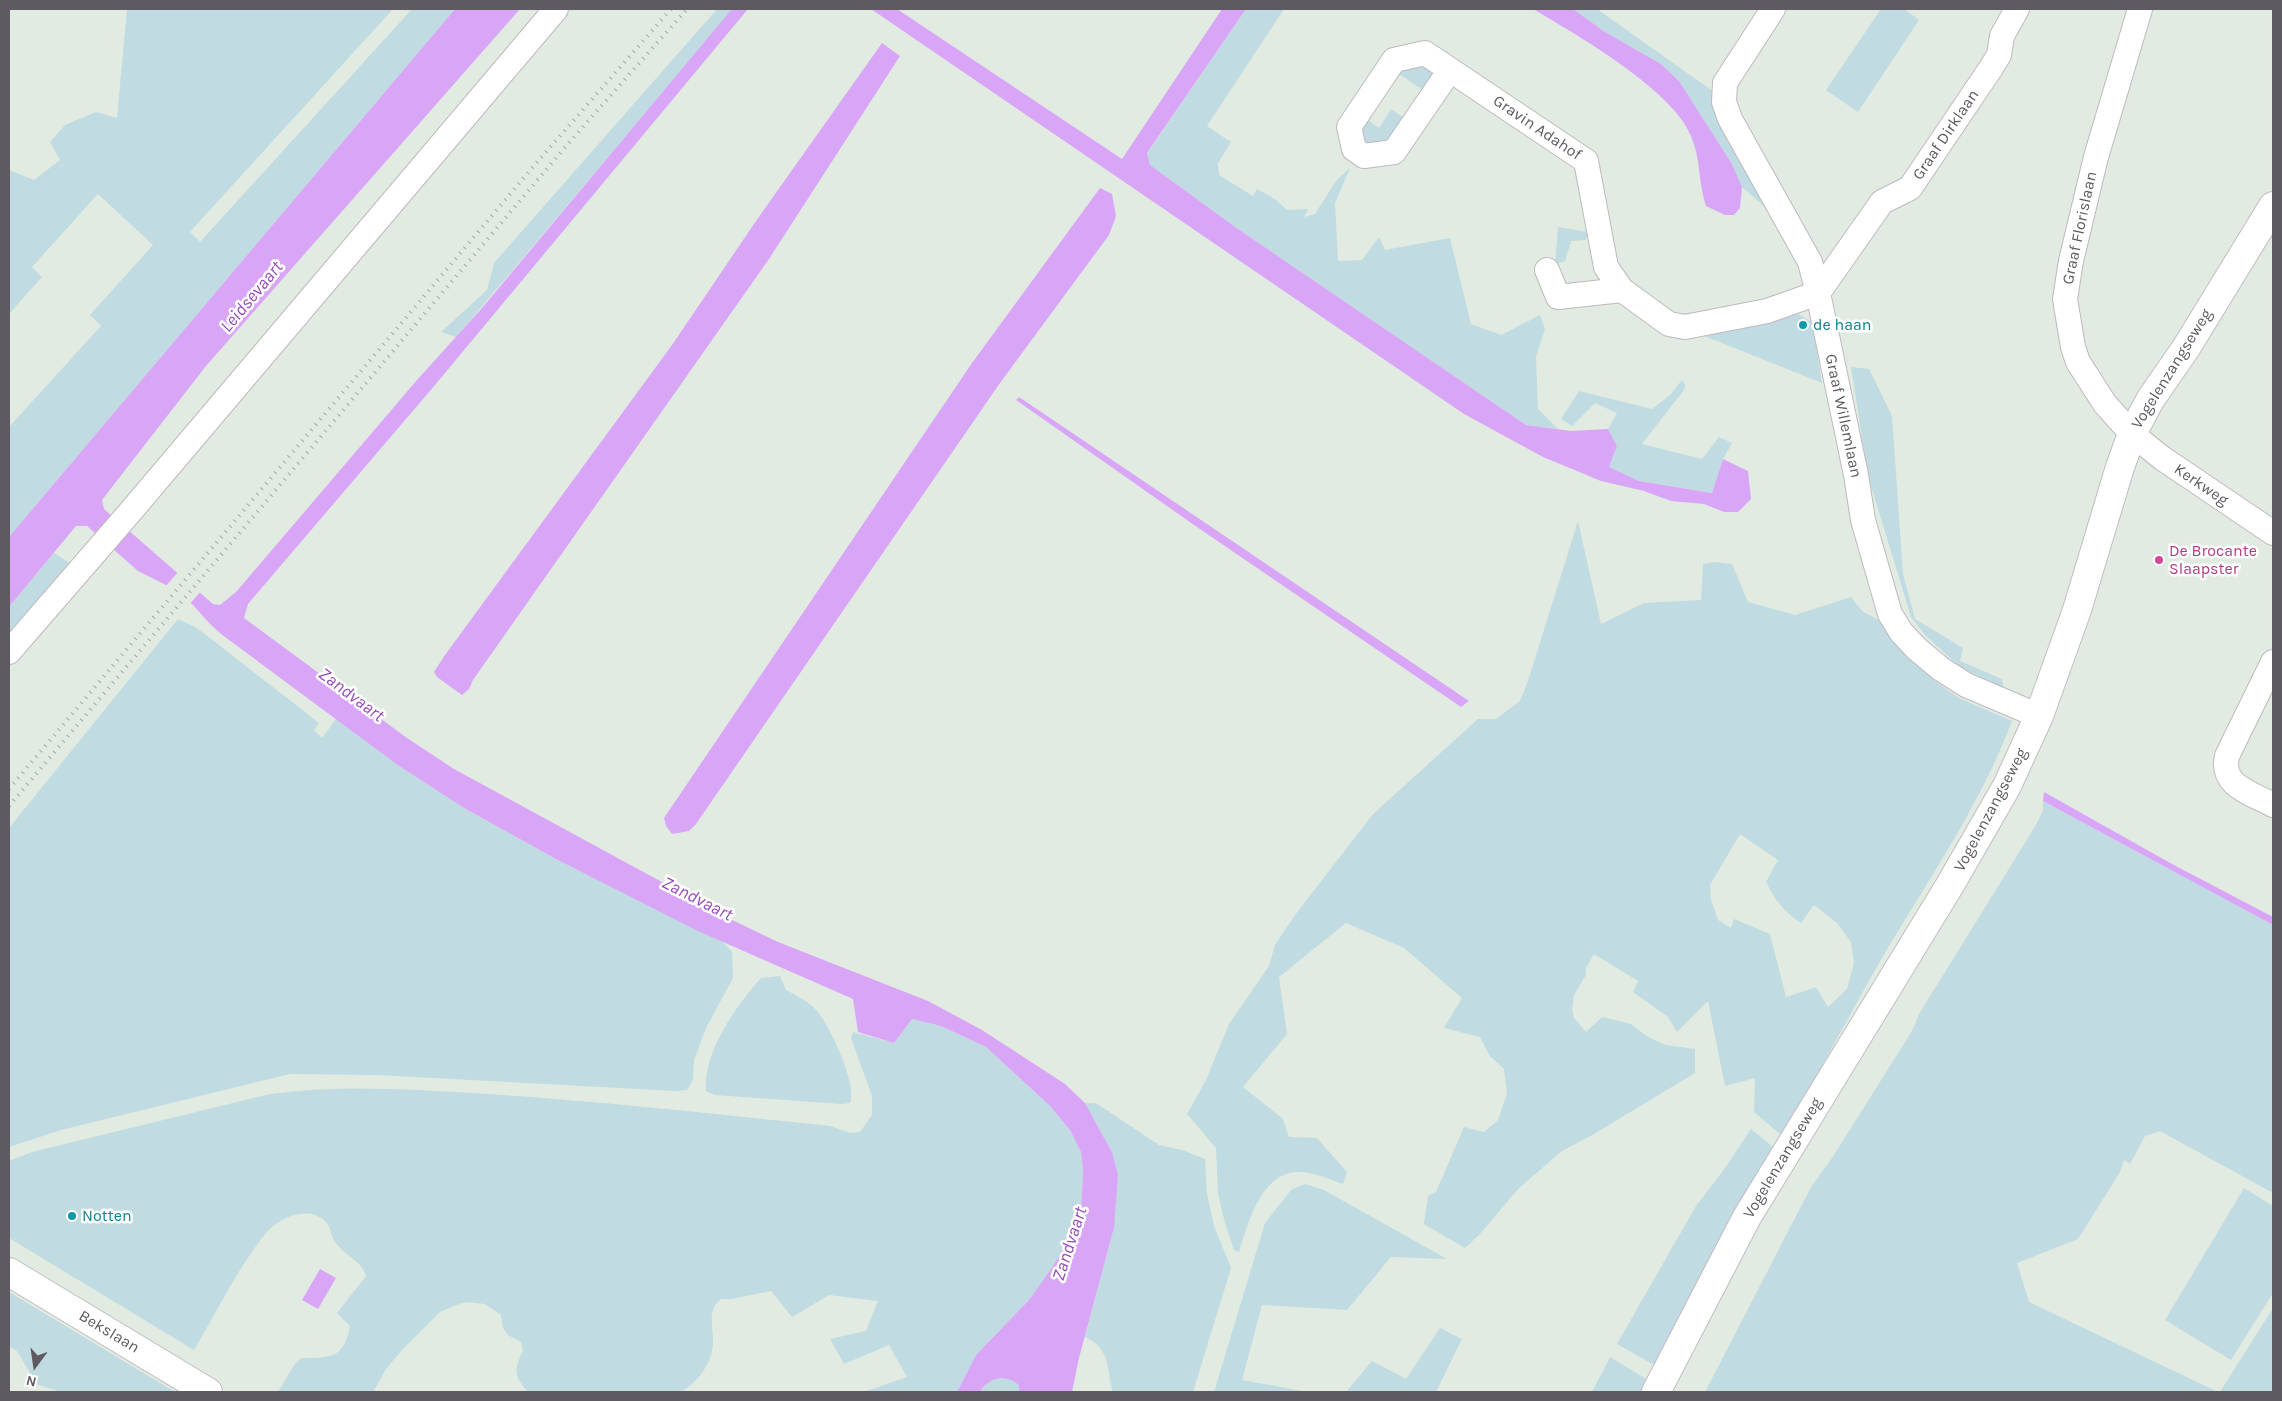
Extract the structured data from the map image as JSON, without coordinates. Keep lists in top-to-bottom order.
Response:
{
  "streets": {
    "main road": ["Vogelenzangseweg", "Bekslaan"],
    "street": [
      "Gravin Adahof",
      "Graaf Dirklaan",
      "Graaf Florislaan",
      "Graaf Willemlaan",
      "Kerkweg"
    ]
  },
  "crossings": [
    ["Gravin Adahof", "Graaf Dirklaan"],
    ["Gravin Adahof", "Graaf Willemlaan"],
    ["Graaf Dirklaan", "Graaf Willemlaan"],
    ["Graaf Florislaan", "Vogelenzangseweg"],
    ["Graaf Florislaan", "Kerkweg"],
    ["Vogelenzangseweg", "Graaf Willemlaan"],
    ["Vogelenzangseweg", "Kerkweg"]
  ],
  "water": ["Leidsevaart", "Zandvaart"],
  "places": ["de haan", "De Brocante Slaapster", "Notten"],
  "north": "bottom"
}
